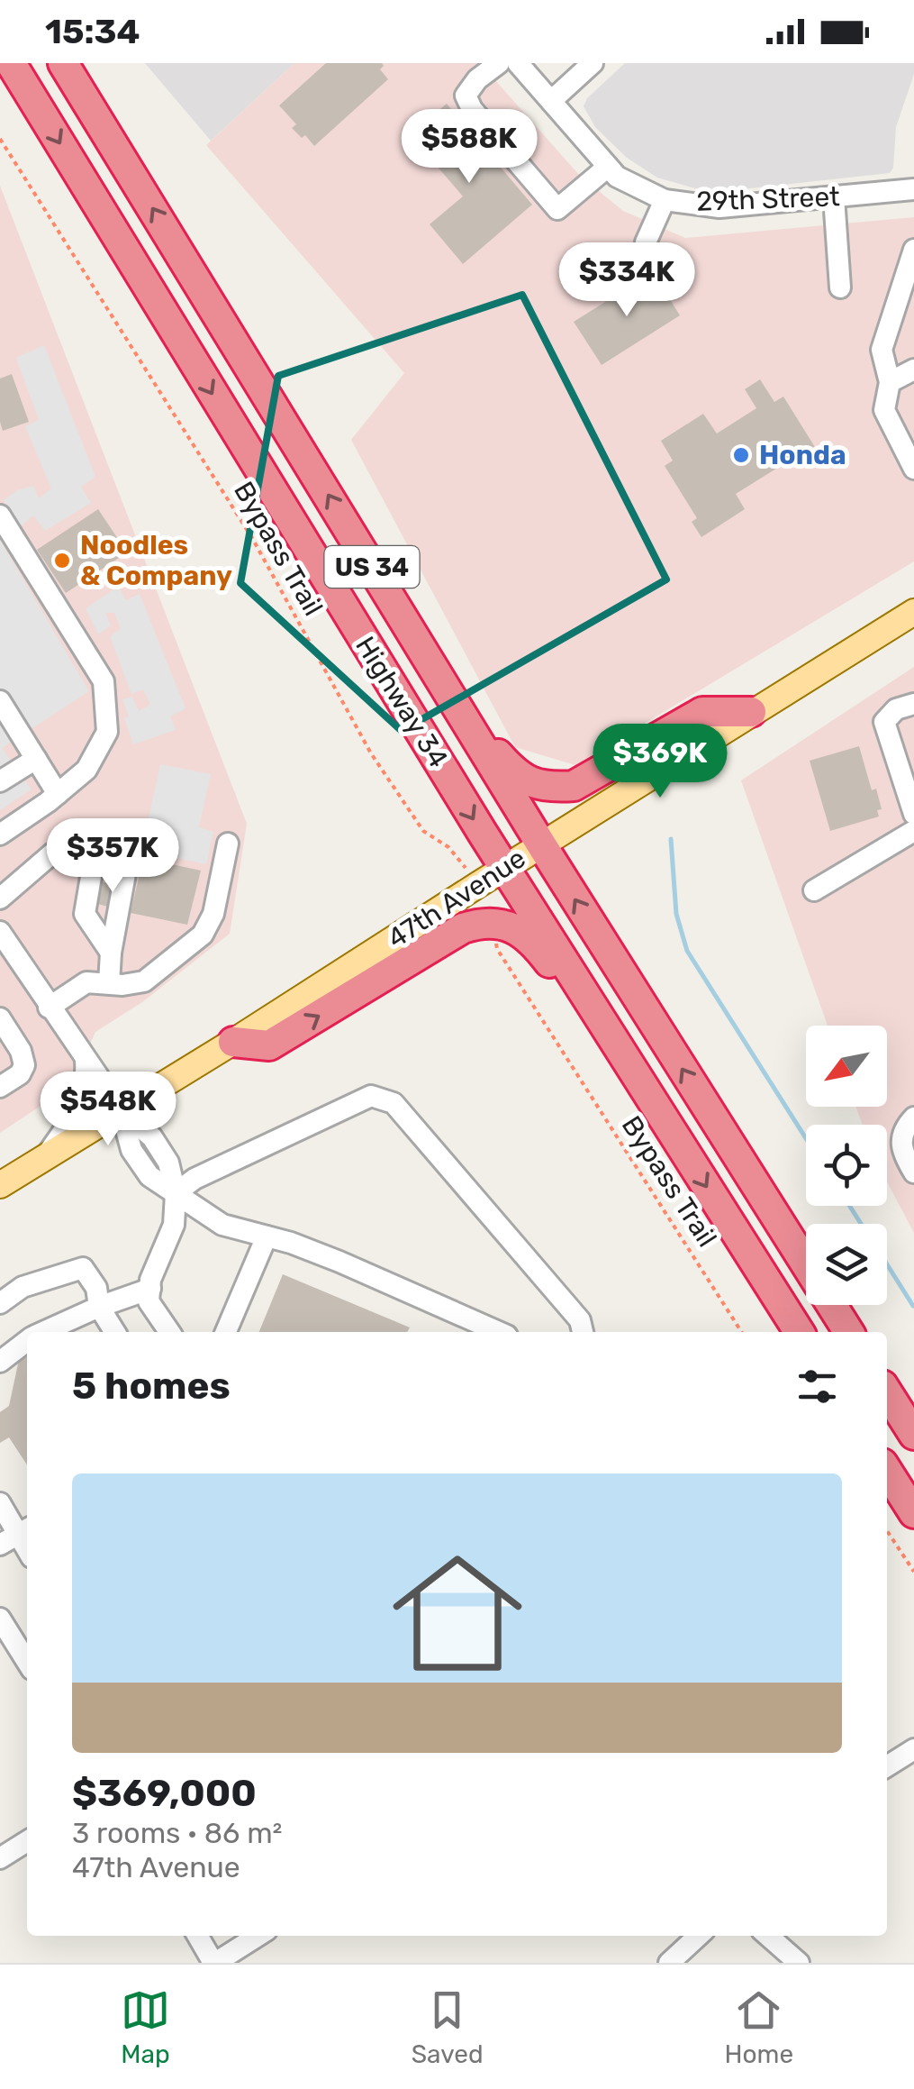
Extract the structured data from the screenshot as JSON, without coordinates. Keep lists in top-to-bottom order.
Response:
{
  "streets": {
    "highway": ["US 34", "Highway 34"],
    "main road": ["47th Avenue"],
    "street": ["29th Street"],
    "path": ["Bypass Trail"]
  },
  "crossings": [
    ["Bypass Trail", "47th Avenue"],
    ["Highway 34", "47th Avenue"]
  ],
  "places": ["Honda", "Noodles & Company"],
  "north": "bottom left",
  "page": {
    "status": "15:34",
    "price": [
      "$588K",
      "$334K",
      "$369K",
      "$357K",
      "$548K"
    ],
    "heading": "5 homes",
    "list": [
      {
        "name": "$369,000",
        "note": "3 rooms · 86 m² · 47th Avenue"
      }
    ],
    "tabs": ["Map", "Saved", "Home"]
  }
}
